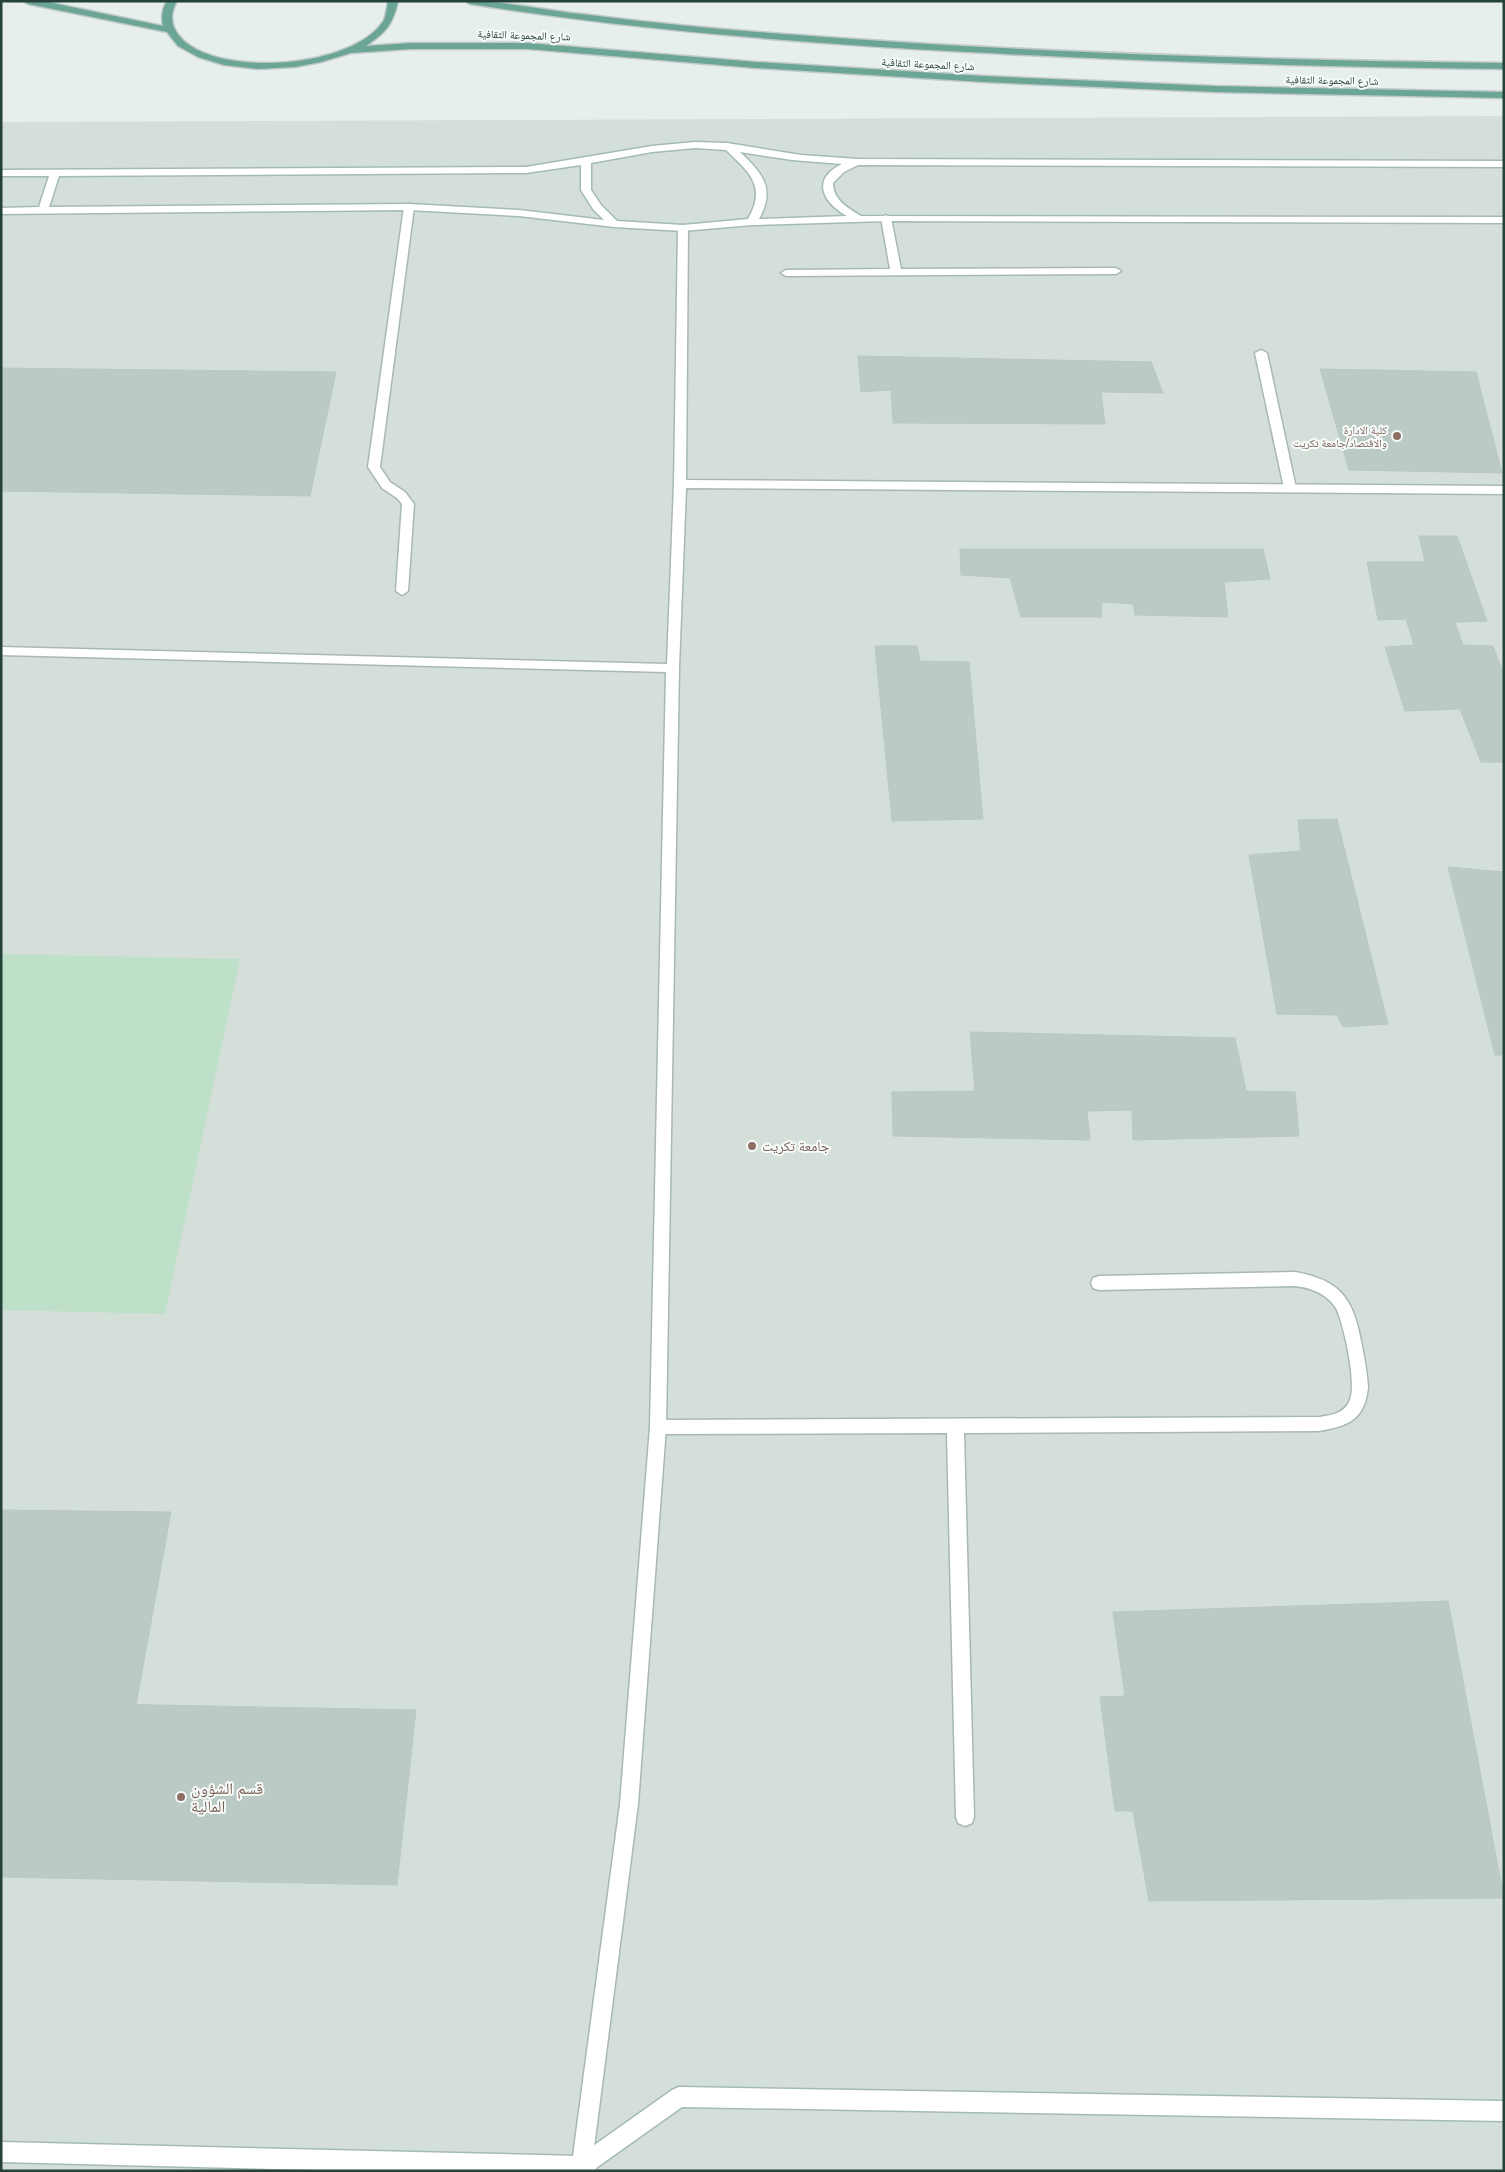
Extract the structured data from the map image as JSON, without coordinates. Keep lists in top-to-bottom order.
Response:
{
  "streets": {
    "main road": ["شارع المجموعة الثقافية"]
  },
  "places": ["كلية الادارة والاقتصاد/جامعة تكريت", "جامعة تكريت", "قسم الشؤون المالية"]
}
